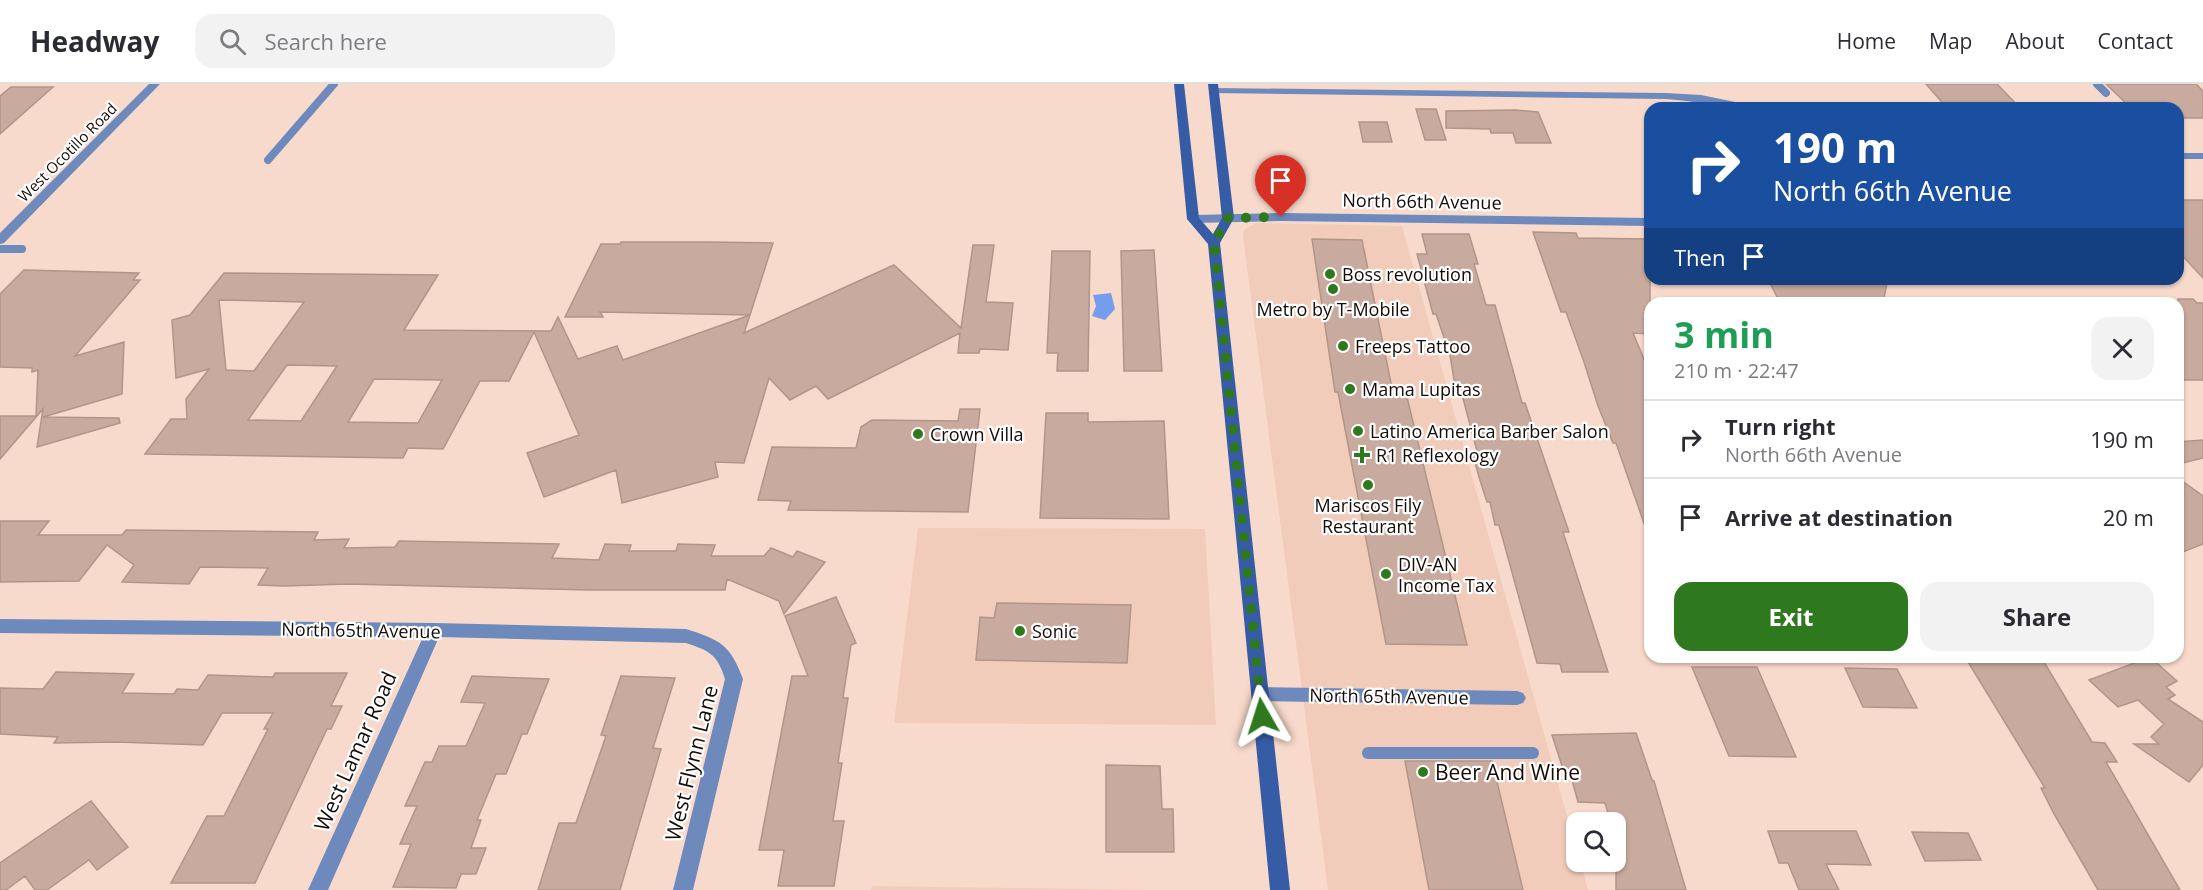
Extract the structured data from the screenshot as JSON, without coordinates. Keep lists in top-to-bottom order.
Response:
{
  "streets": {
    "street": [
      "West Ocotillo Road",
      "North 66th Avenue",
      "North 65th Avenue",
      "West Lamar Road",
      "West Flynn Lane"
    ]
  },
  "crossings": [
    ["North 65th Avenue", "West Lamar Road"],
    ["North 65th Avenue", "West Flynn Lane"]
  ],
  "places": {
    "other": [
      "Boss revolution",
      "Metro by T-Mobile",
      "Freeps Tattoo",
      "Mama Lupitas",
      "Latino America Barber Salon",
      "Crown Villa",
      "Mariscos Fily Restaurant",
      "DIV-AN Income Tax",
      "Sonic",
      "Beer And Wine"
    ],
    "health": ["R1 Reflexology"]
  },
  "page": {
    "header": "Headway",
    "search": "Search here",
    "nav": [
      "Home",
      "Map",
      "About",
      "Contact"
    ],
    "turn": ["190 m", "North 66th Avenue"],
    "then": "Then",
    "heading": ["3 min", "210 m · 22:47"],
    "list": [
      {
        "name": "Turn right",
        "note": "North 66th Avenue",
        "value": "190 m"
      },
      {
        "name": "Arrive at destination",
        "value": "20 m"
      }
    ],
    "buttons": ["Exit", "Share"]
  }
}
